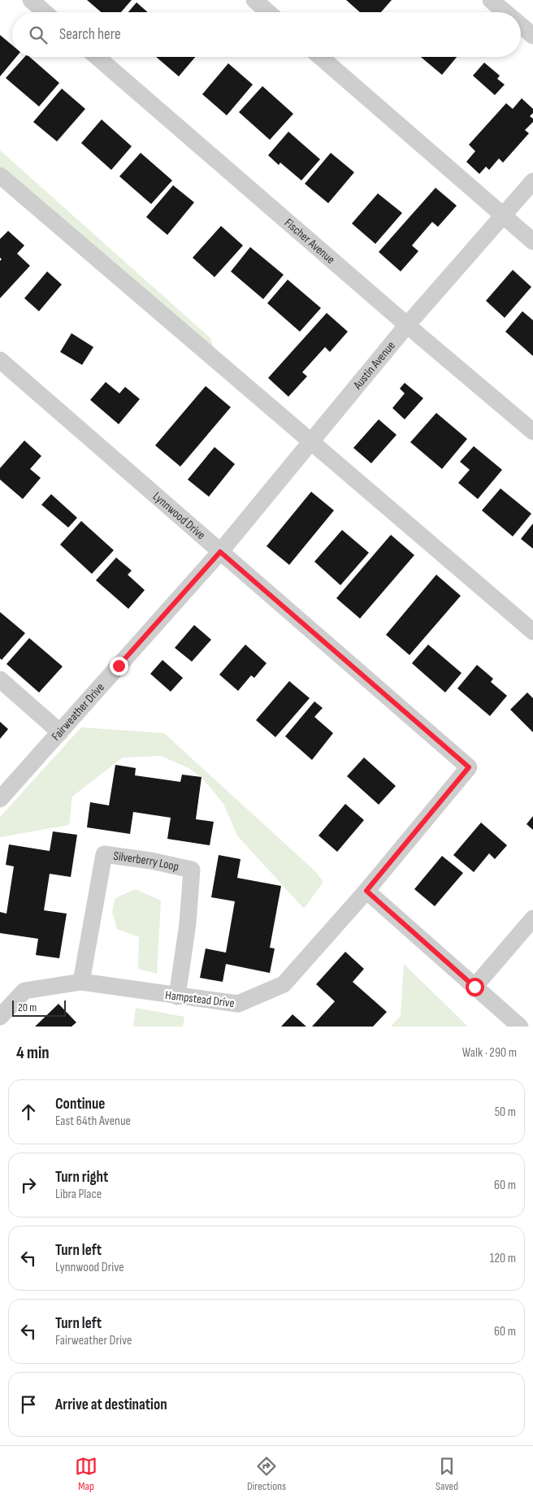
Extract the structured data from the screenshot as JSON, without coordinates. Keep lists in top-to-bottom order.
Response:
{
  "streets": {
    "street": [
      "Fischer Avenue",
      "Austin Avenue",
      "Lynnwood Drive",
      "Fairweather Drive",
      "Silverberry Loop",
      "Hampstead Drive"
    ]
  },
  "crossings": [
    ["Fischer Avenue", "Austin Avenue"],
    ["Austin Avenue", "Lynnwood Drive"],
    ["Austin Avenue", "Fairweather Drive"],
    ["Lynnwood Drive", "Fairweather Drive"],
    ["Lynnwood Drive", "Hampstead Drive"],
    ["Silverberry Loop", "Hampstead Drive"]
  ],
  "scale_bar": "20 m",
  "page": {
    "search": "Search here",
    "scale": "20 m",
    "heading": ["4 min", "Walk · 290 m"],
    "list": [
      ["Continue", "East 64th Avenue", "50 m"],
      ["Turn right", "Libra Place", "60 m"],
      ["Turn left", "Lynnwood Drive", "120 m"],
      ["Turn left", "Fairweather Drive", "60 m"],
      "Arrive at destination"
    ],
    "nav": ["Map", "Directions", "Saved"]
  }
}
